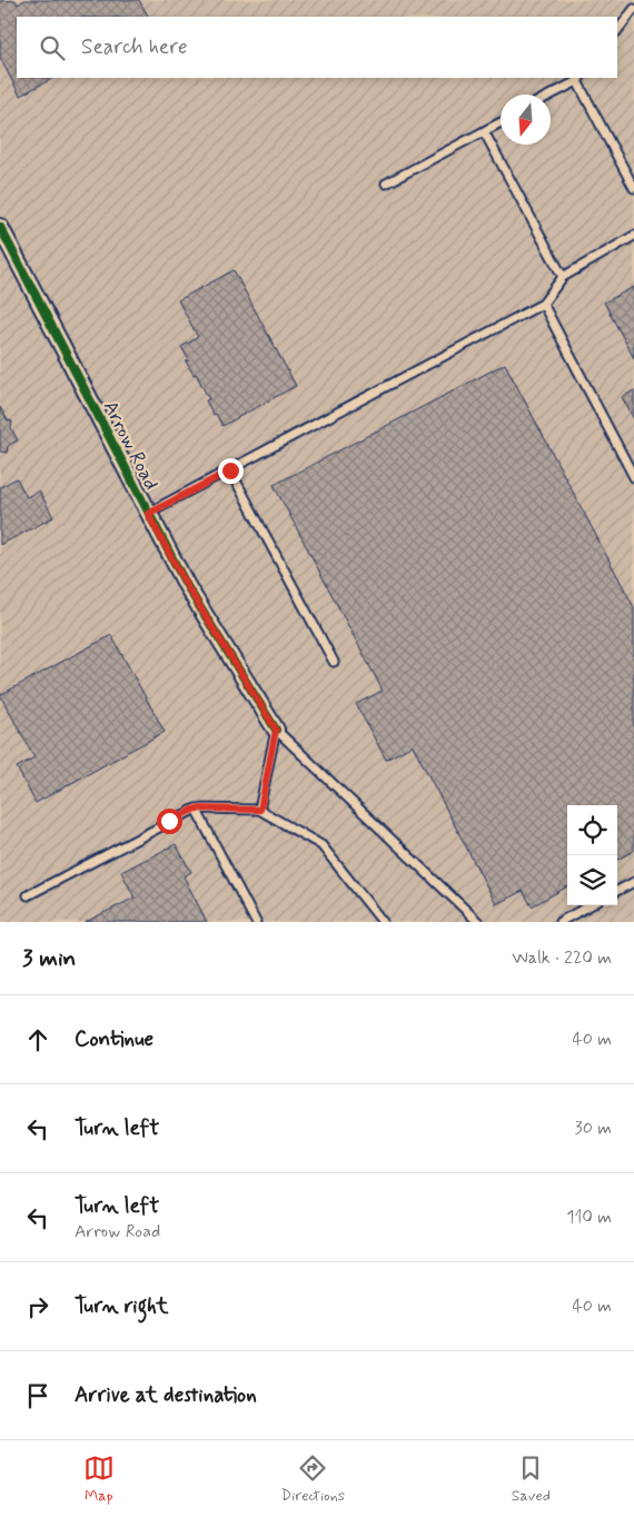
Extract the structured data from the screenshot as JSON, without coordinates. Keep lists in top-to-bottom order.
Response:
{
  "streets": {
    "street": ["Arrow Road"]
  },
  "north": "bottom",
  "page": {
    "search": "Search here",
    "heading": ["3 min", "Walk · 220 m"],
    "list": [
      ["Continue", "40 m"],
      ["Turn left", "30 m"],
      ["Turn left", "Arrow Road", "110 m"],
      ["Turn right", "40 m"],
      "Arrive at destination"
    ],
    "nav": ["Map", "Directions", "Saved"]
  }
}
